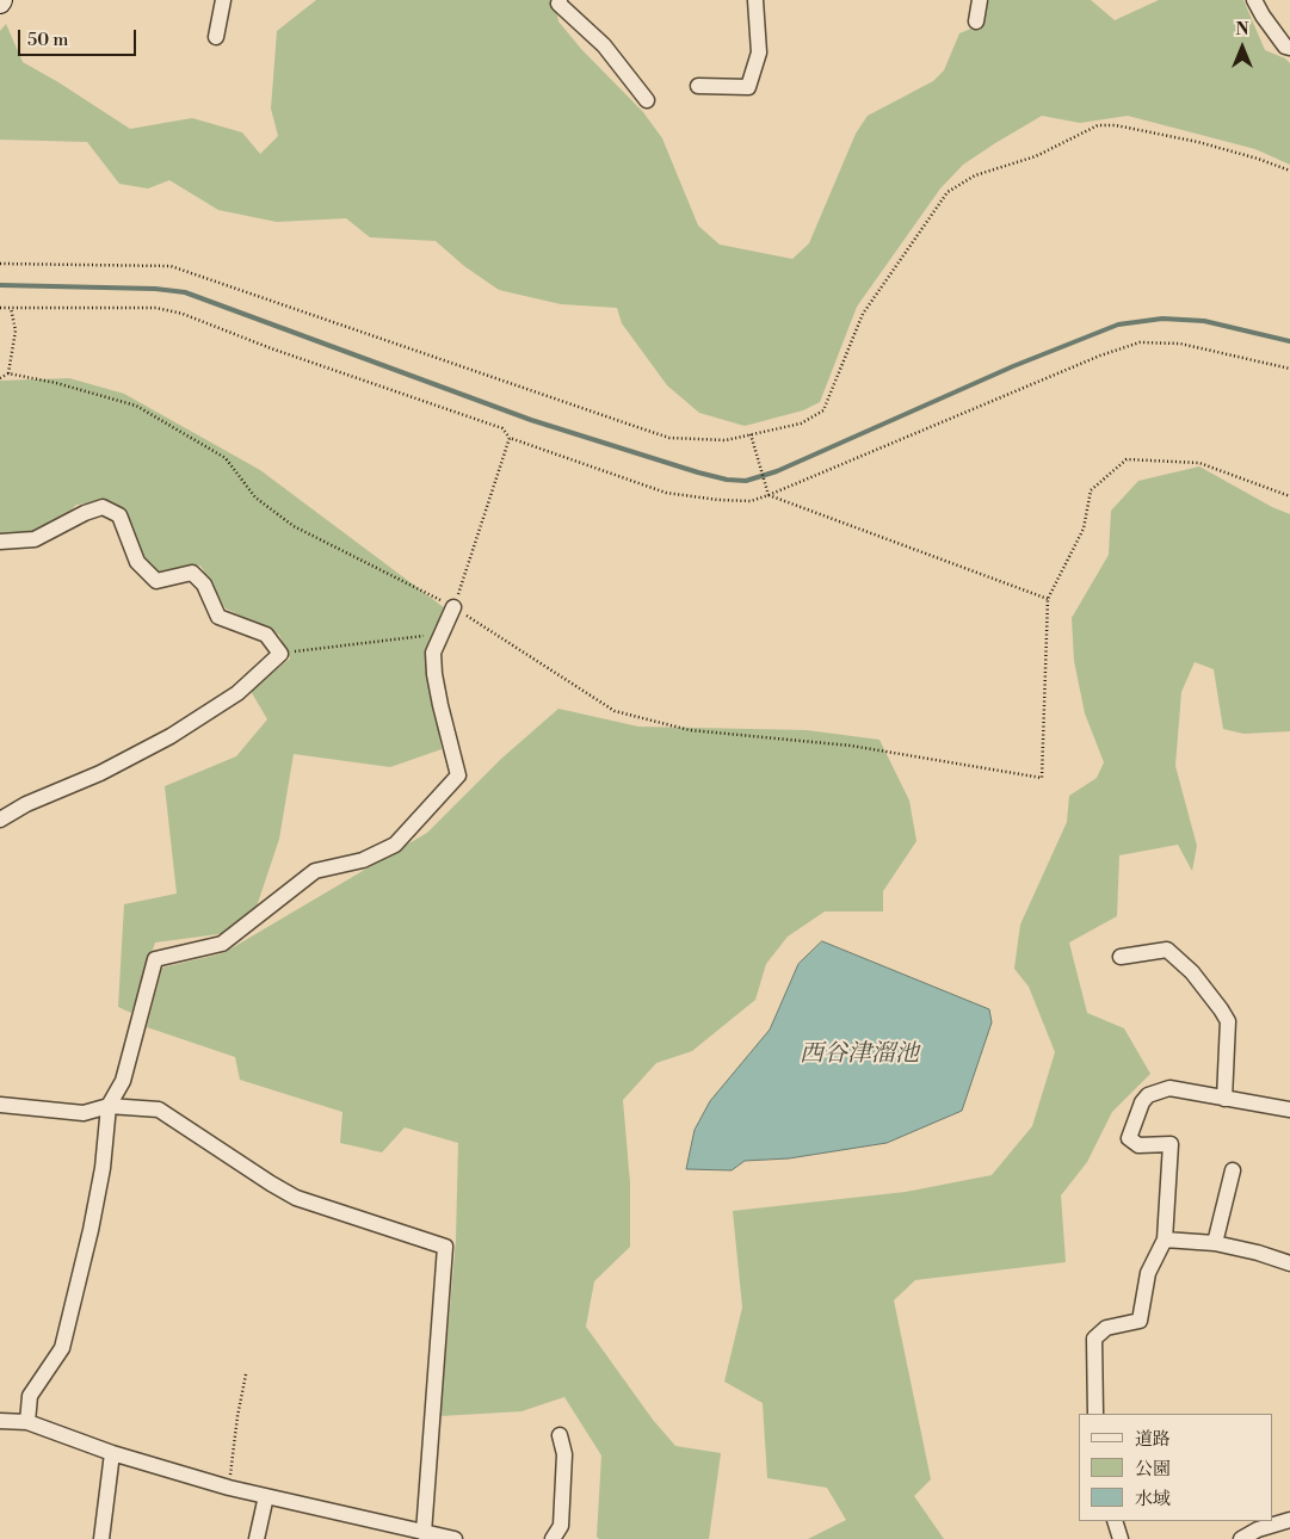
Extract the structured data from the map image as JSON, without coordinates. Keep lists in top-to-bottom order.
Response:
{
  "water": ["西谷津溜池"],
  "legend": ["道路", "公園", "水域"],
  "scale_bar": "50 m",
  "north": "top"
}
